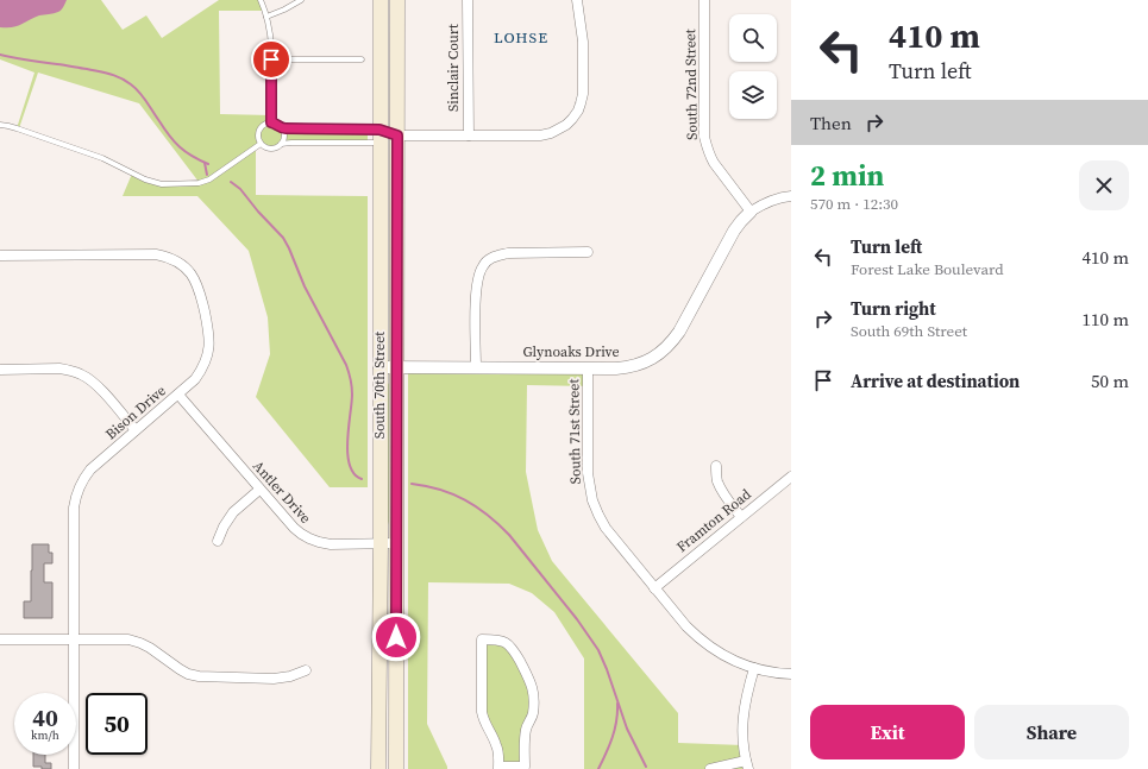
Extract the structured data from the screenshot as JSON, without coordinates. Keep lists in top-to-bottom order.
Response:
{
  "streets": {
    "main road": ["South 70th Street"],
    "street": [
      "Sinclair Court",
      "South 72nd Street",
      "Glynoaks Drive",
      "Bison Drive",
      "South 71st Street",
      "Antler Drive",
      "Framton Road"
    ]
  },
  "crossings": [
    ["South 72nd Street", "Glynoaks Drive"],
    ["Glynoaks Drive", "South 70th Street"],
    ["Glynoaks Drive", "South 71st Street"],
    ["South 70th Street", "Antler Drive"],
    ["Bison Drive", "Antler Drive"],
    ["South 71st Street", "Framton Road"]
  ],
  "districts": ["LOHSE"],
  "page": {
    "turn": ["410 m", "Turn left"],
    "then": "Then",
    "heading": ["2 min", "570 m · 12:30"],
    "list": [
      {
        "name": "Turn left",
        "note": "Forest Lake Boulevard",
        "value": "410 m"
      },
      {
        "name": "Turn right",
        "note": "South 69th Street",
        "value": "110 m"
      },
      {
        "name": "Arrive at destination",
        "value": "50 m"
      }
    ],
    "speed": "40 km/h",
    "limit": "50",
    "buttons": ["Exit", "Share"]
  }
}
